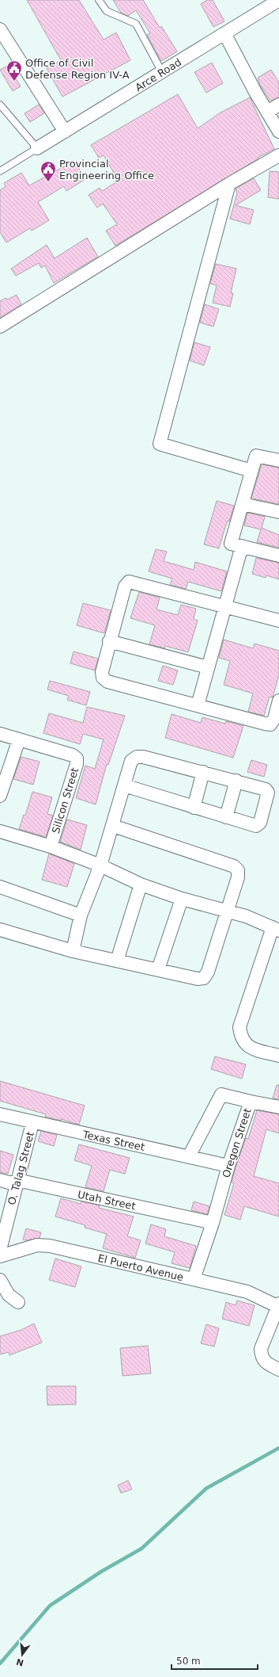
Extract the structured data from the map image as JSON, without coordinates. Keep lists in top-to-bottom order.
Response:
{
  "streets": {
    "street": [
      "Arce Road",
      "Silicon Street",
      "Texas Street",
      "Oregon Street",
      "O. Talag Street",
      "Utah Street",
      "El Puerto Avenue"
    ]
  },
  "crossings": [
    ["Texas Street", "Oregon Street"],
    ["Texas Street", "O. Talag Street"],
    ["Oregon Street", "Utah Street"],
    ["Oregon Street", "El Puerto Avenue"],
    ["O. Talag Street", "Utah Street"]
  ],
  "places": {
    "public building": ["Office of Civil Defense Region IV-A", "Provincial Engineering Office"]
  },
  "scale_bar": "50 m",
  "north": "bottom"
}
